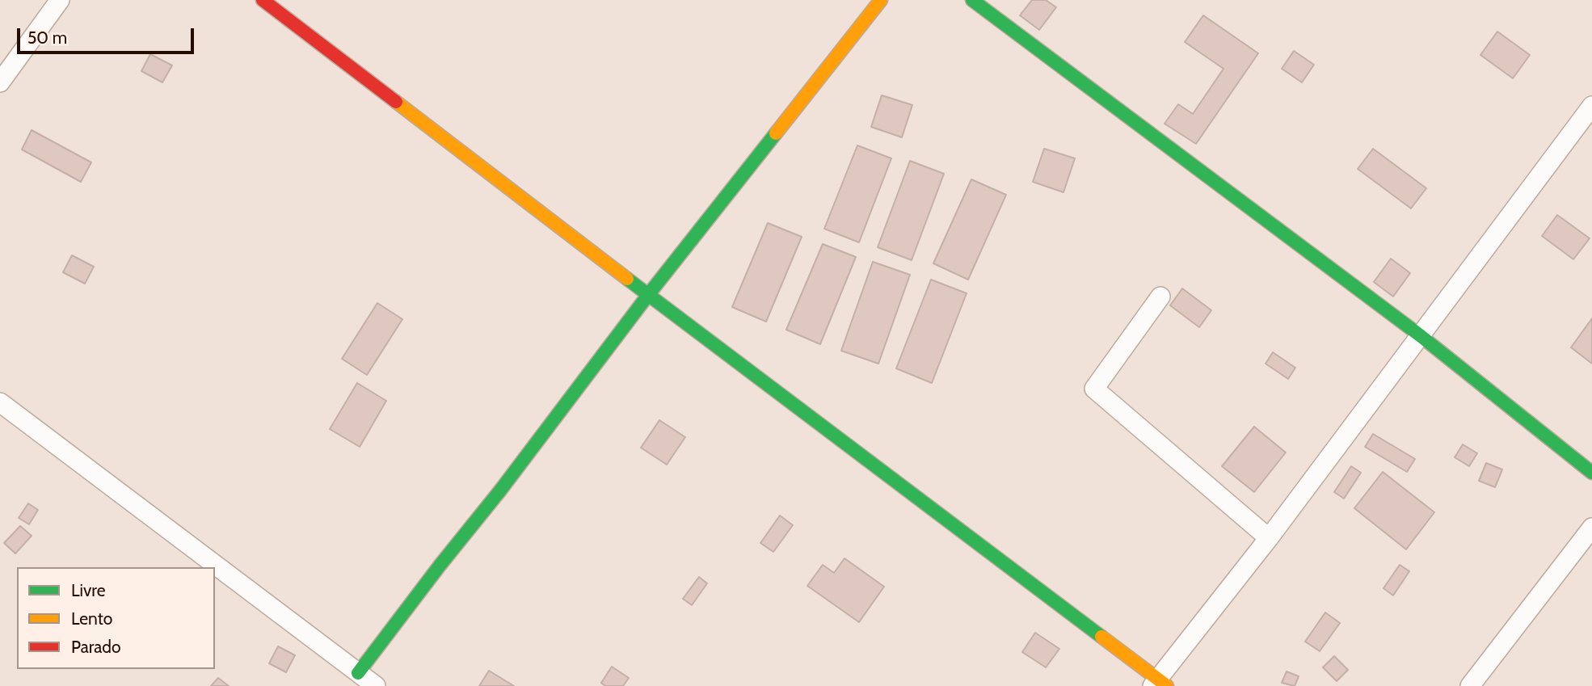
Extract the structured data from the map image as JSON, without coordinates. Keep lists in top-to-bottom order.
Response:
{
  "legend": ["Livre", "Lento", "Parado"],
  "scale_bar": "50 m"
}
